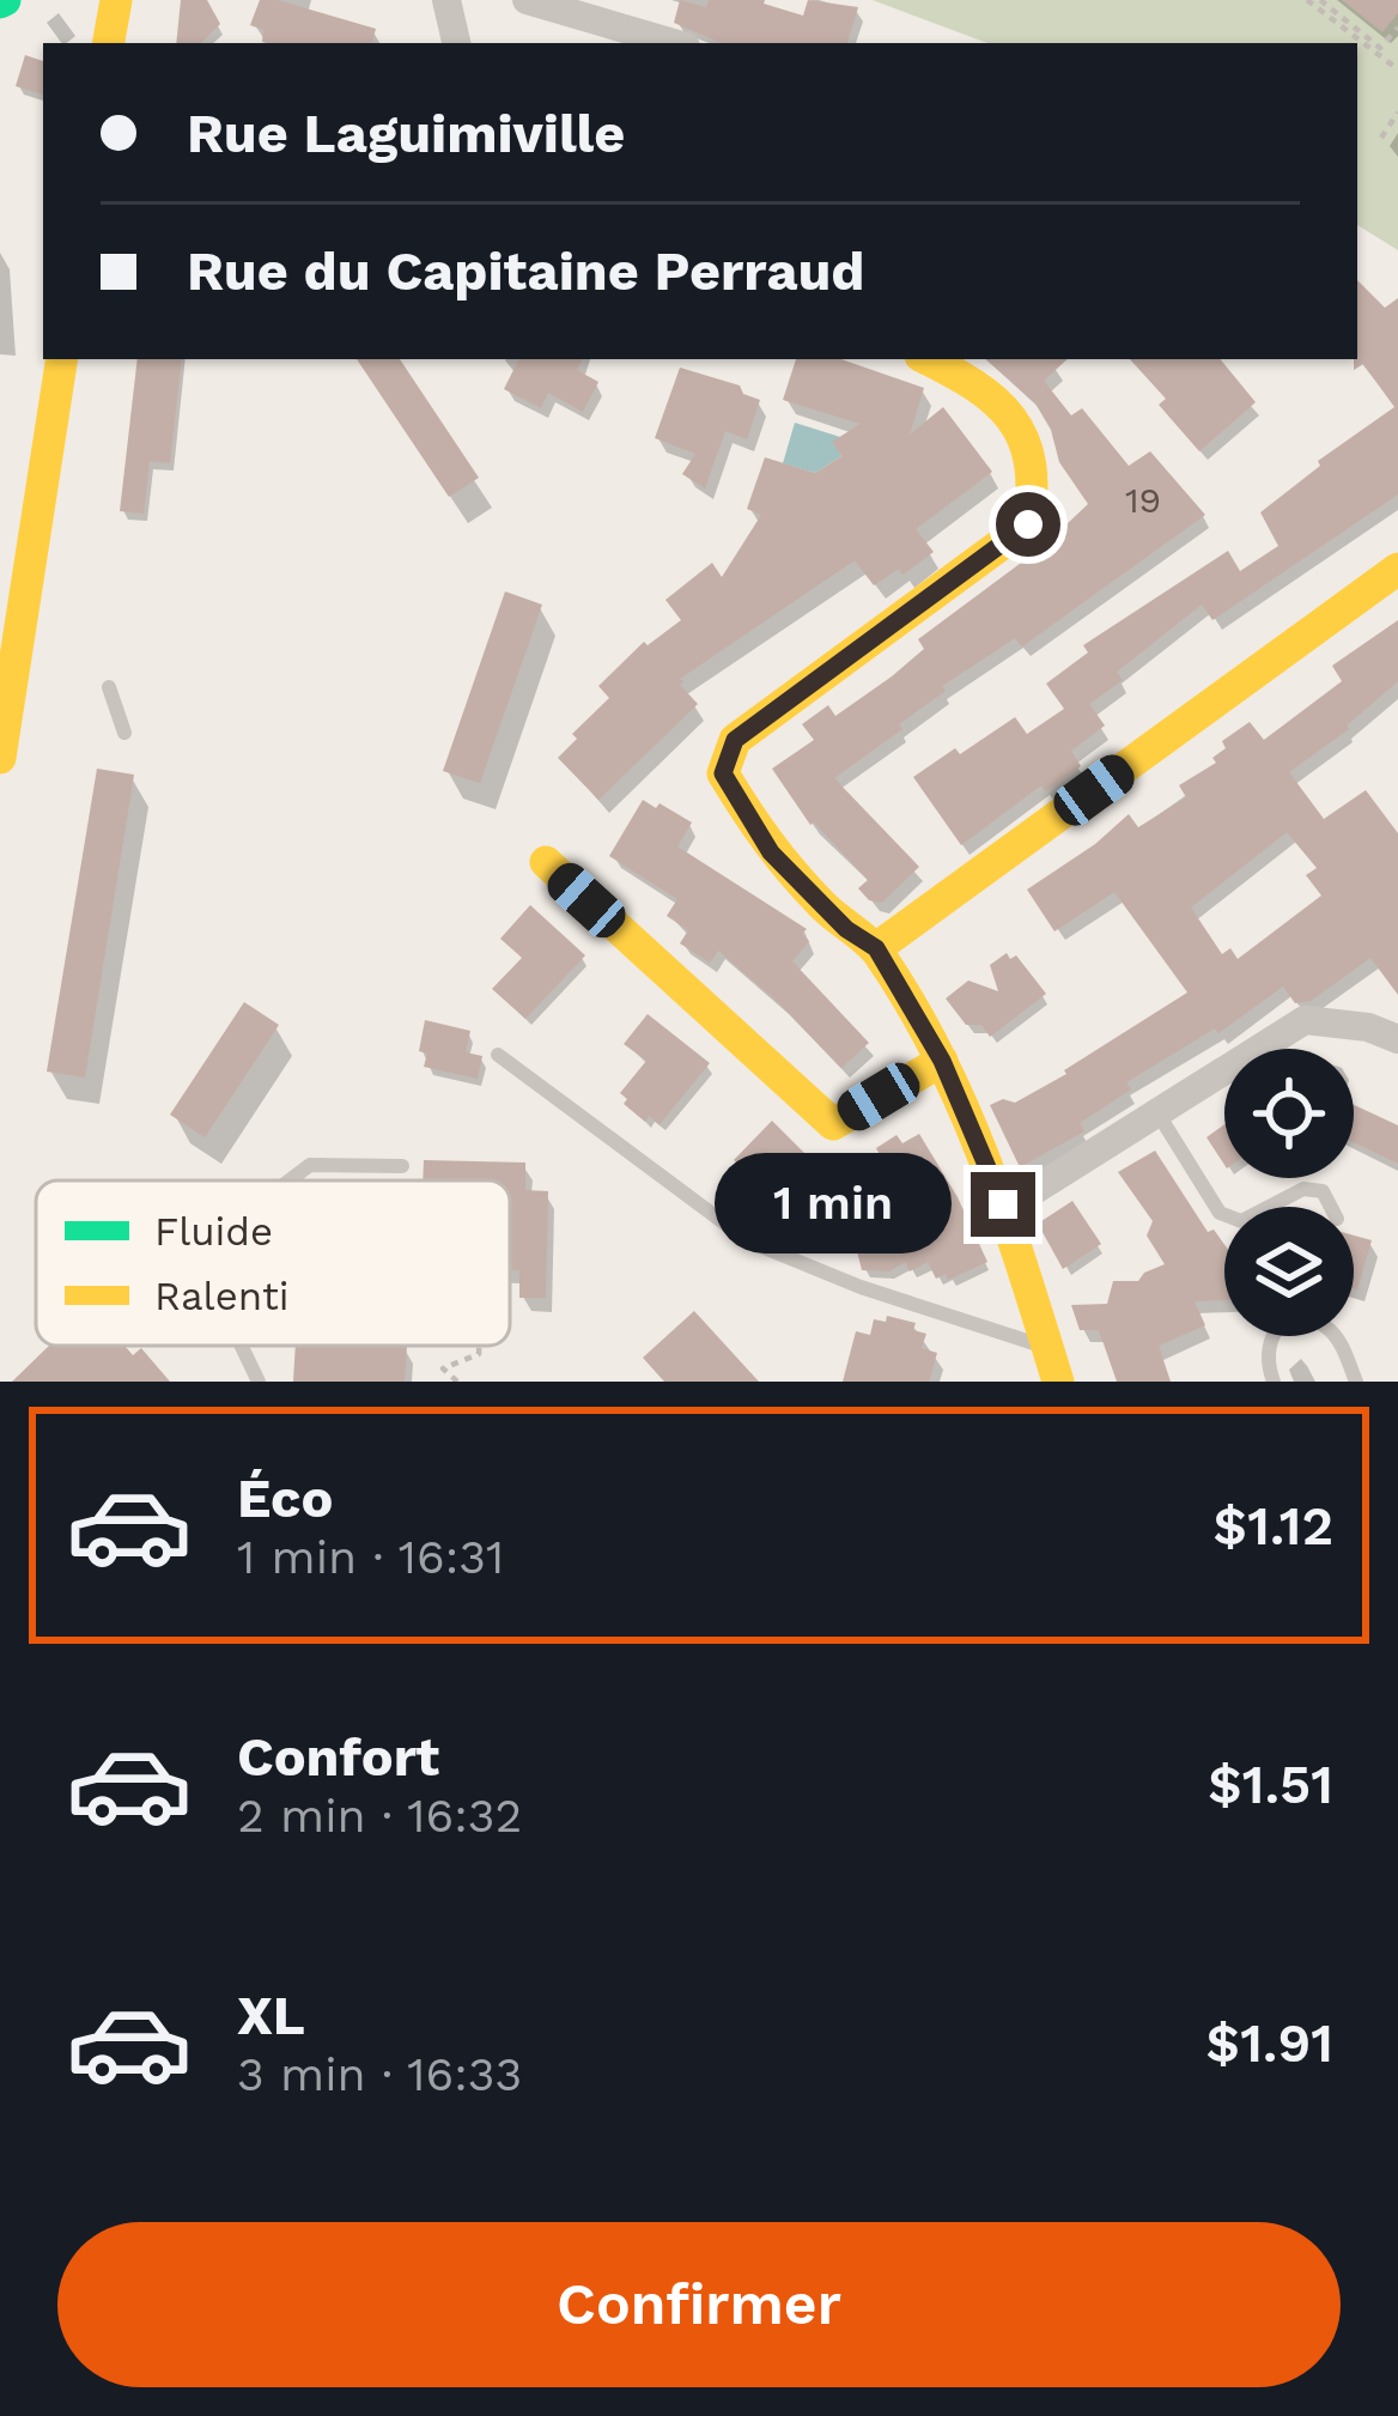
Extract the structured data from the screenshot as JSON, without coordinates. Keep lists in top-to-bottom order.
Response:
{
  "house_numbers": ["19"],
  "legend": ["Fluide", "Ralenti"],
  "page": {
    "banner": ["Rue Laguimiville", "Rue du Capitaine Perraud"],
    "bubble": "1 min",
    "list": [
      {
        "name": "Éco",
        "note": "1 min · 16:31",
        "value": "$1.12"
      },
      {
        "name": "Confort",
        "note": "2 min · 16:32",
        "value": "$1.51"
      },
      {
        "name": "XL",
        "note": "3 min · 16:33",
        "value": "$1.91"
      }
    ],
    "buttons": "Confirmer"
  }
}
